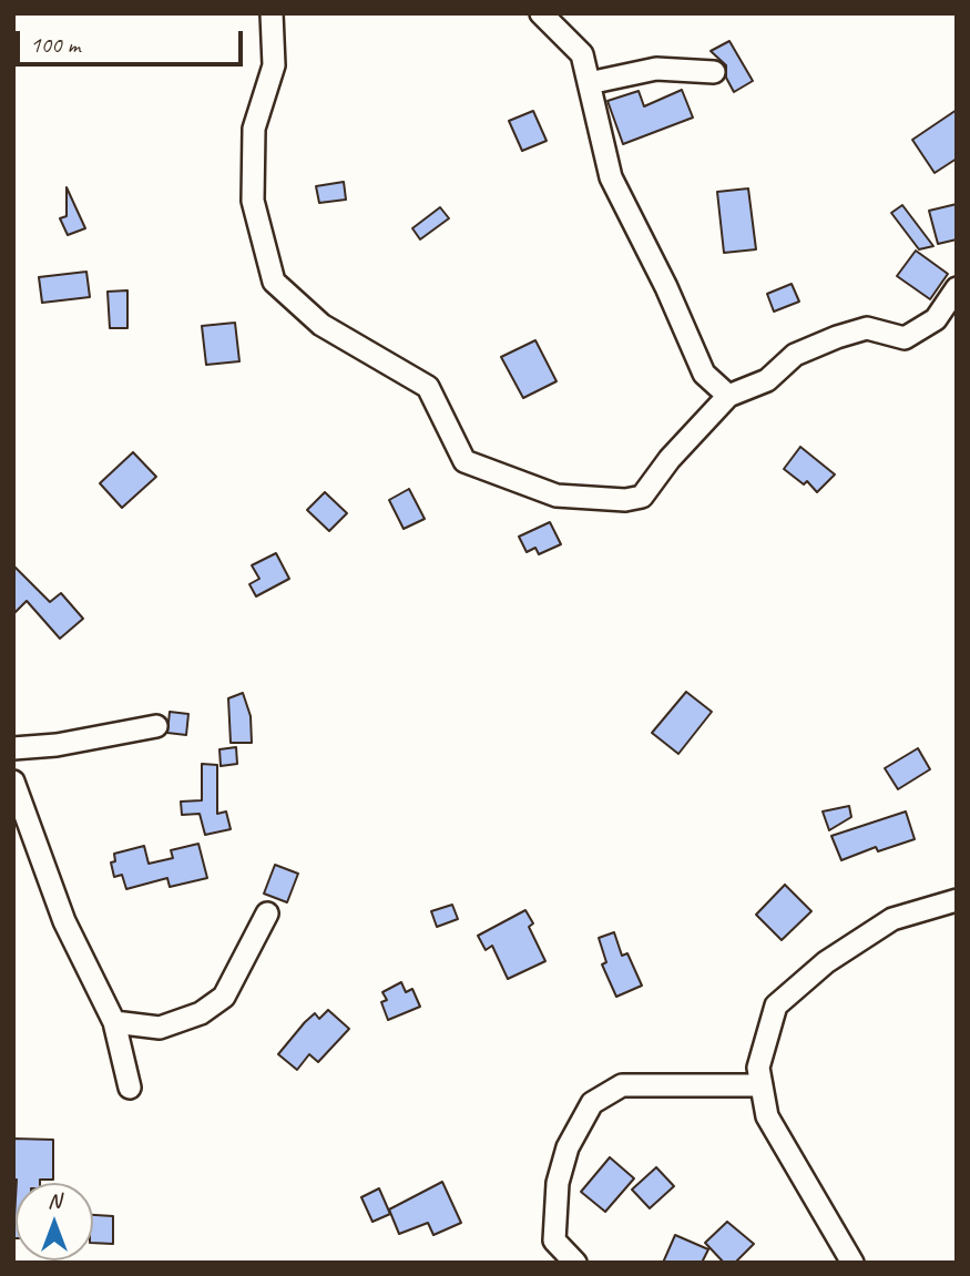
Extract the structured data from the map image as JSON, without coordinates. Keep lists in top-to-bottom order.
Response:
{
  "scale_bar": "100 m",
  "north": "top"
}
